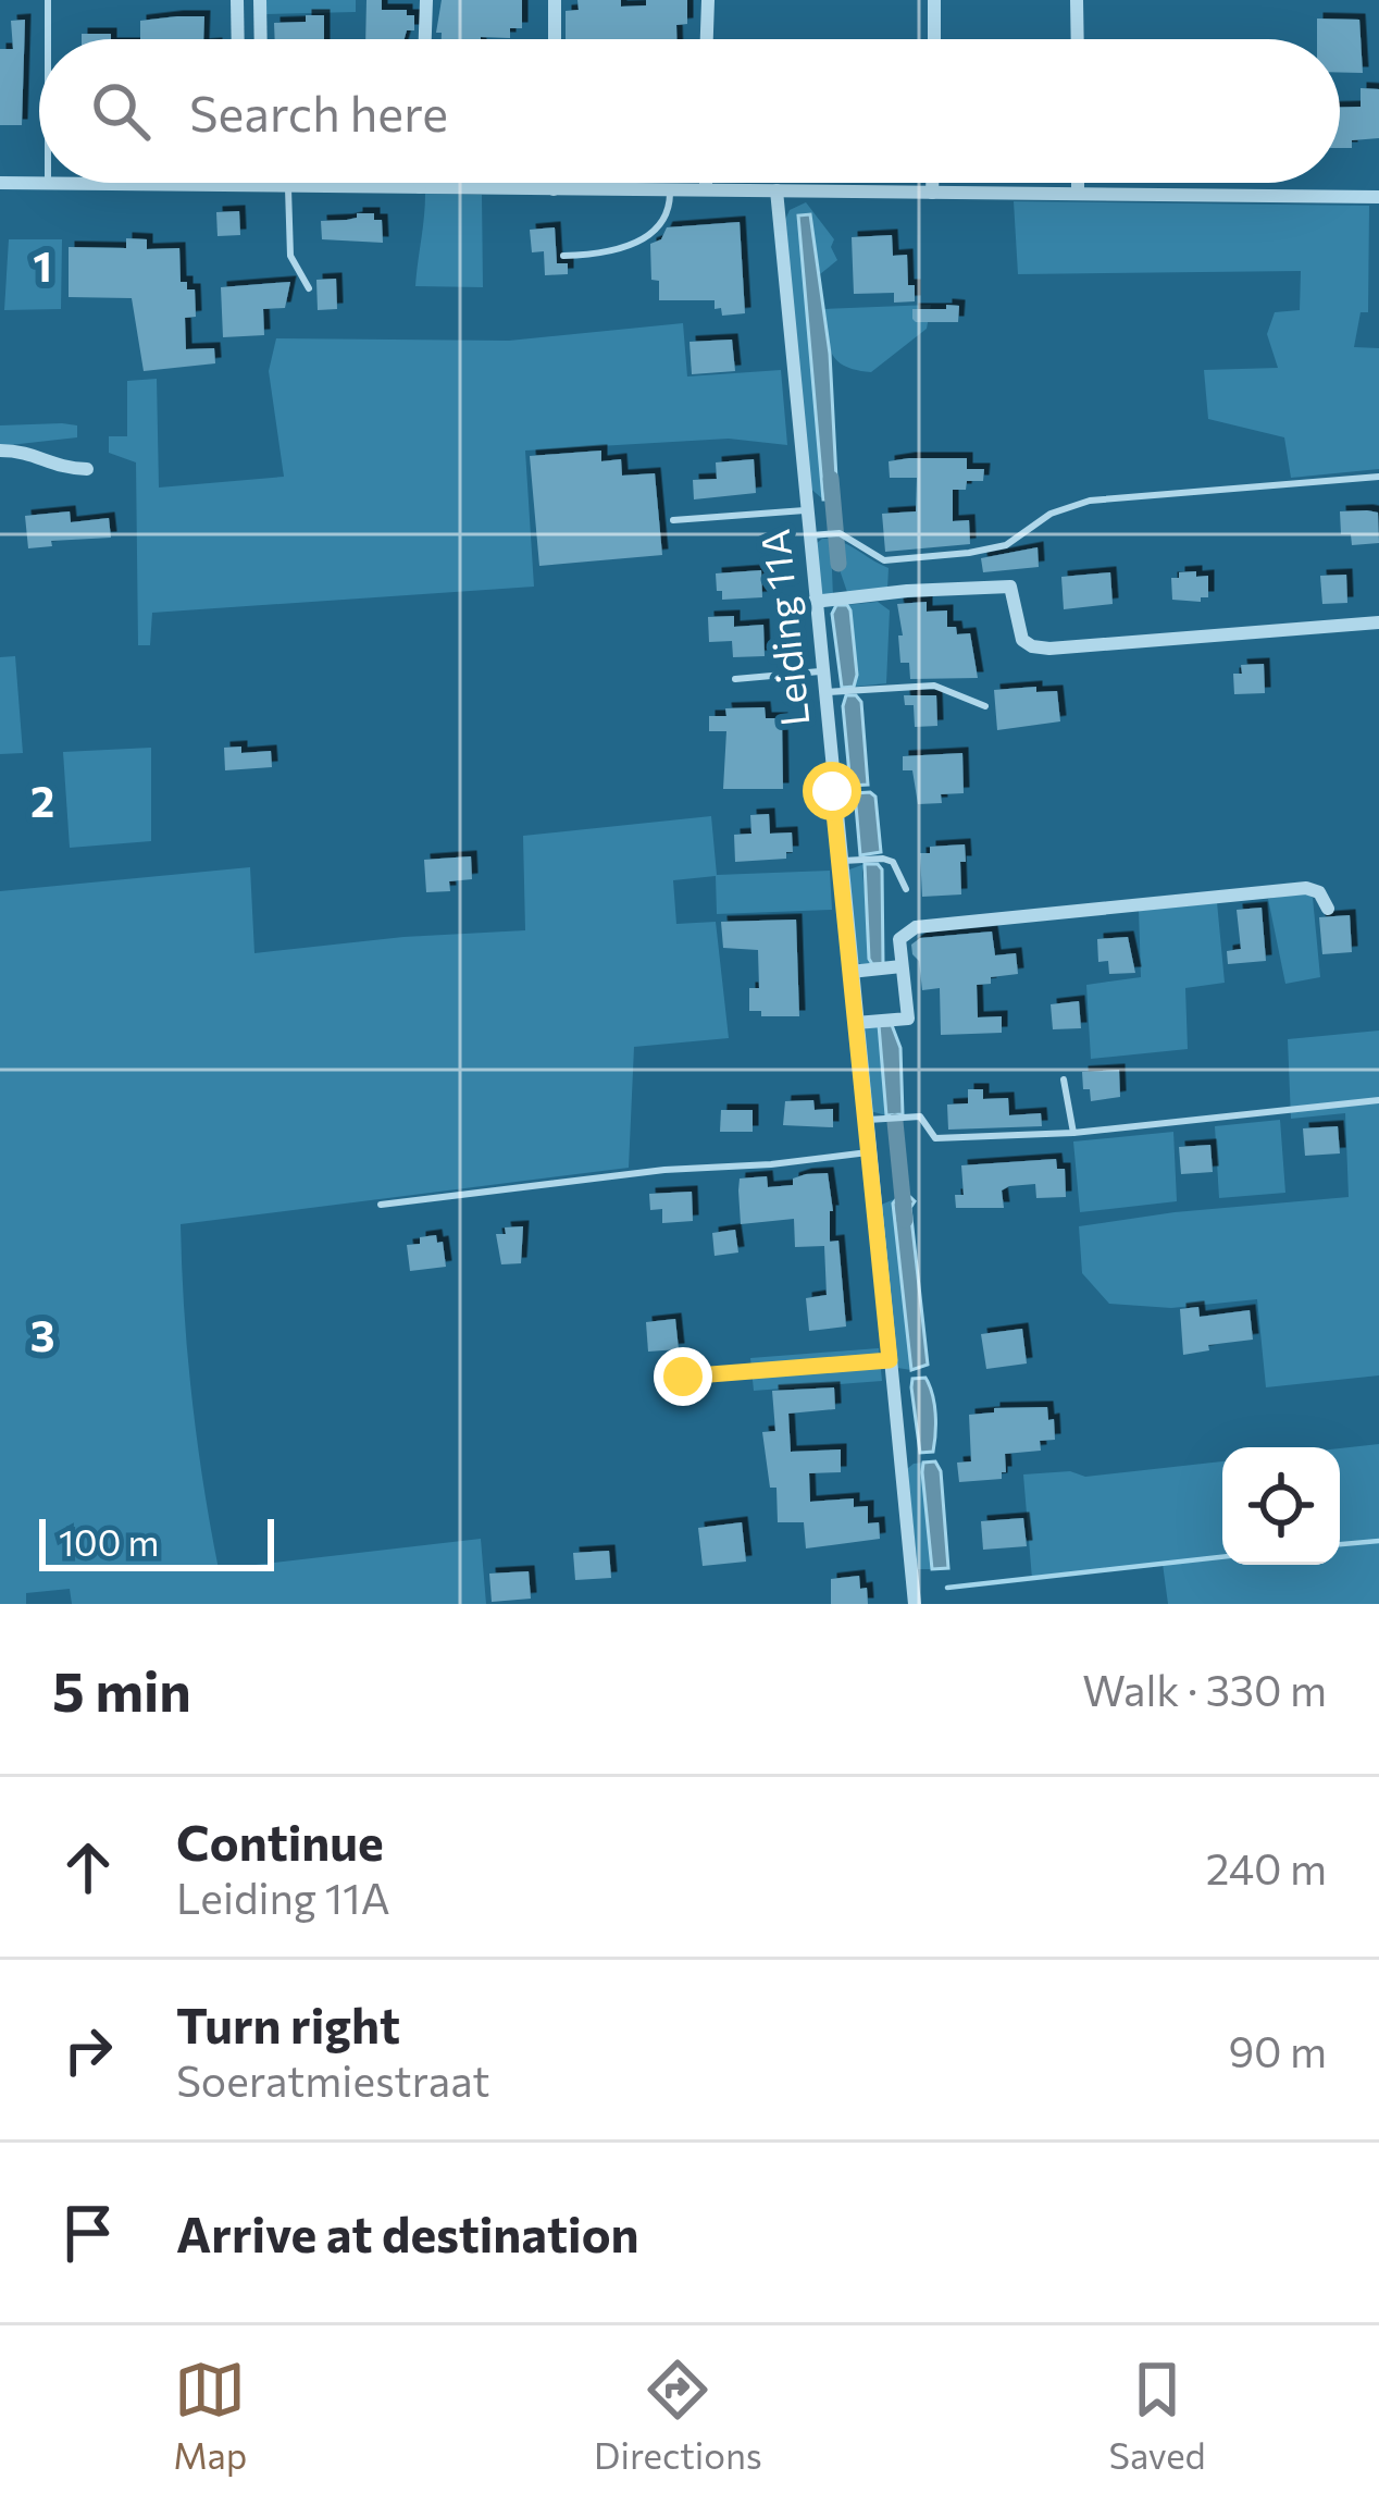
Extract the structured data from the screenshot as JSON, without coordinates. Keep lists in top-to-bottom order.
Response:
{
  "streets": {
    "street": ["Leiding 11A"]
  },
  "scale_bar": "100 m",
  "page": {
    "search": "Search here",
    "scale": "100 m",
    "heading": ["5 min", "Walk · 330 m"],
    "list": [
      ["Continue", "Leiding 11A", "240 m"],
      ["Turn right", "Soeratmiestraat", "90 m"],
      "Arrive at destination"
    ],
    "nav": ["Map", "Directions", "Saved"]
  },
  "grid": {
    "rows": ["1", "2", "3"]
  }
}
